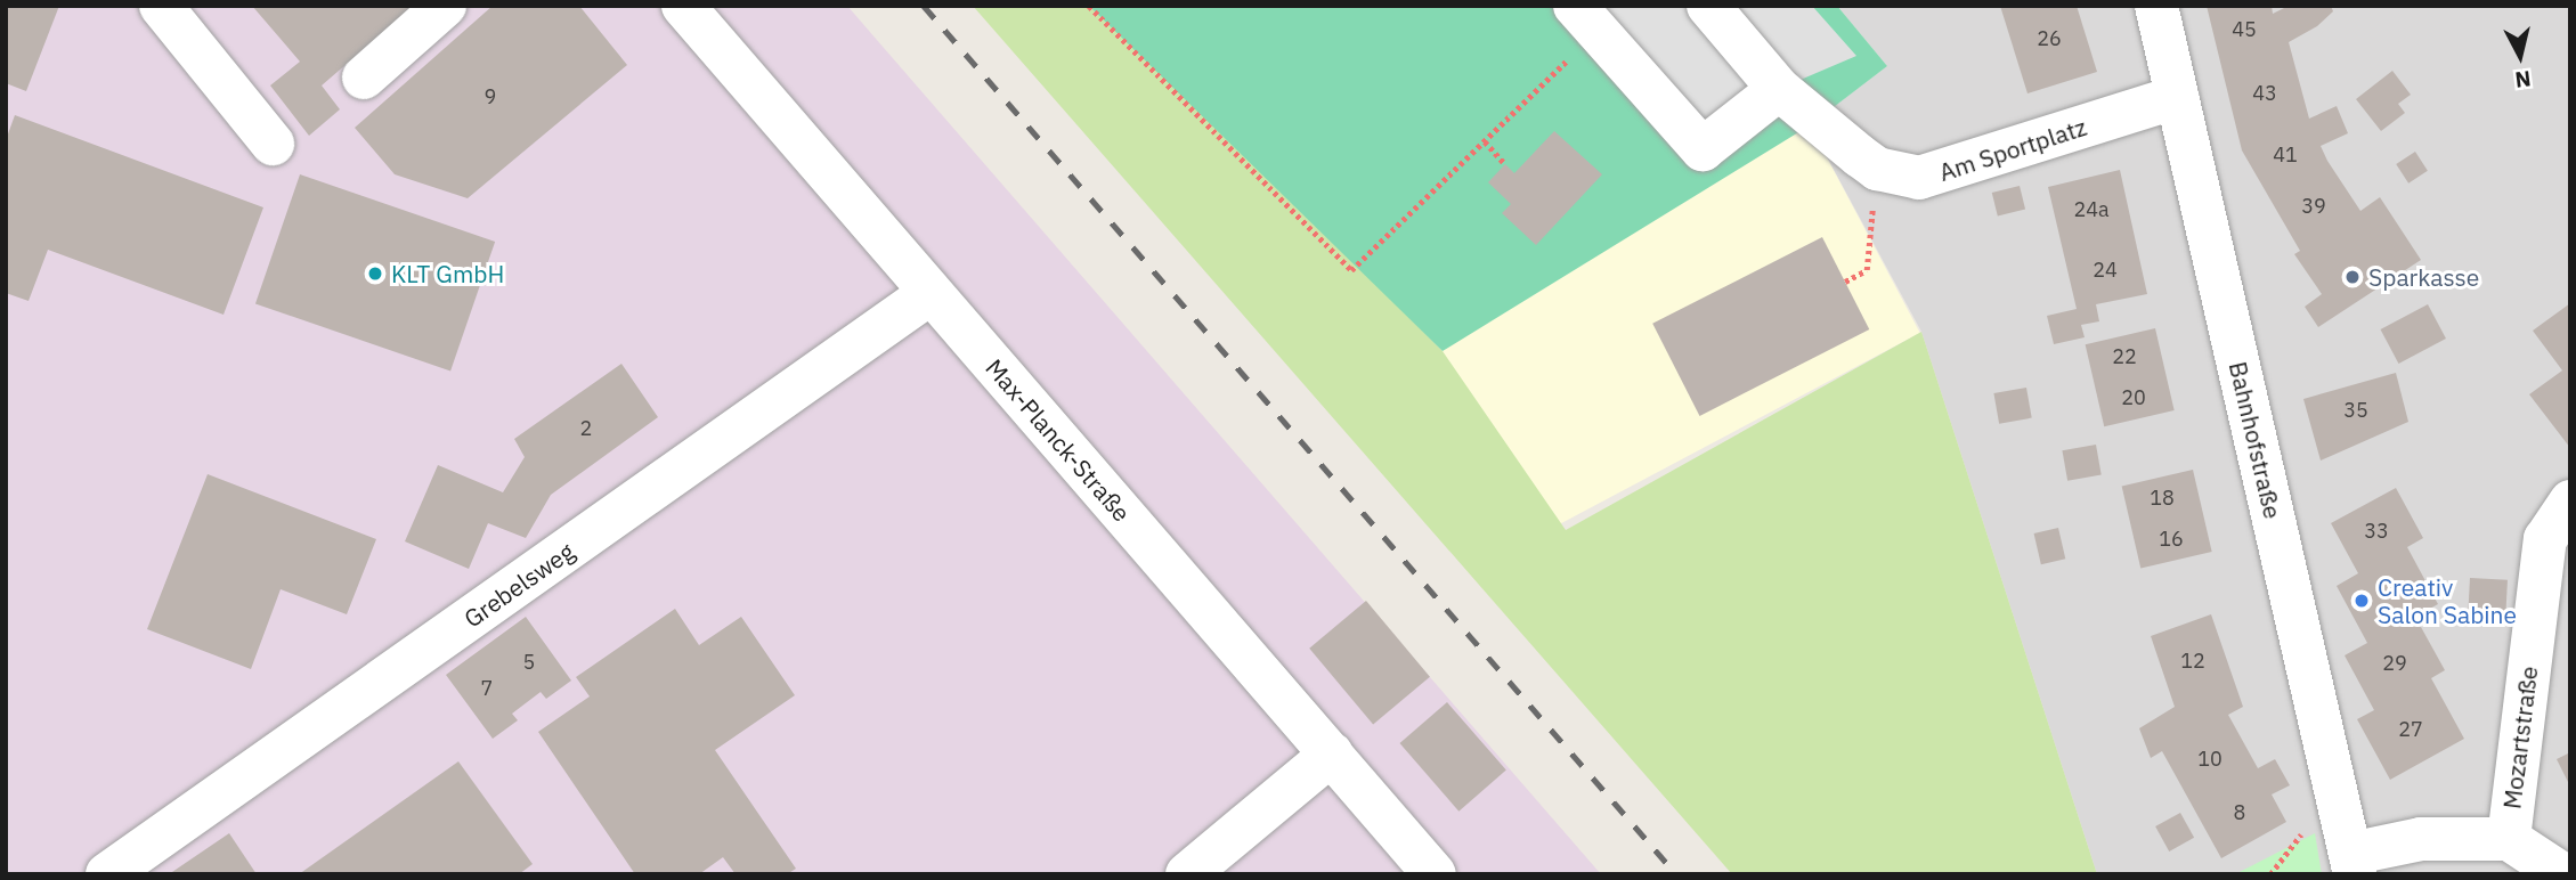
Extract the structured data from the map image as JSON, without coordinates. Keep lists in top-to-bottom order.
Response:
{
  "streets": {
    "street": [
      "Am Sportplatz",
      "Max-Planck-Straße",
      "Bahnhofstraße",
      "Grebelsweg",
      "Mozartstraße"
    ]
  },
  "crossings": [
    ["Am Sportplatz", "Bahnhofstraße"],
    ["Max-Planck-Straße", "Grebelsweg"]
  ],
  "places": ["KLT GmbH", "Sparkasse", "Creativ Salon Sabine"],
  "house_numbers": [
    "45",
    "26",
    "43",
    "9",
    "41",
    "39",
    "24a",
    "24",
    "22",
    "20",
    "35",
    "2",
    "18",
    "33",
    "16",
    "12",
    "5",
    "29",
    "7",
    "27",
    "10",
    "8"
  ],
  "north": "bottom"
}
